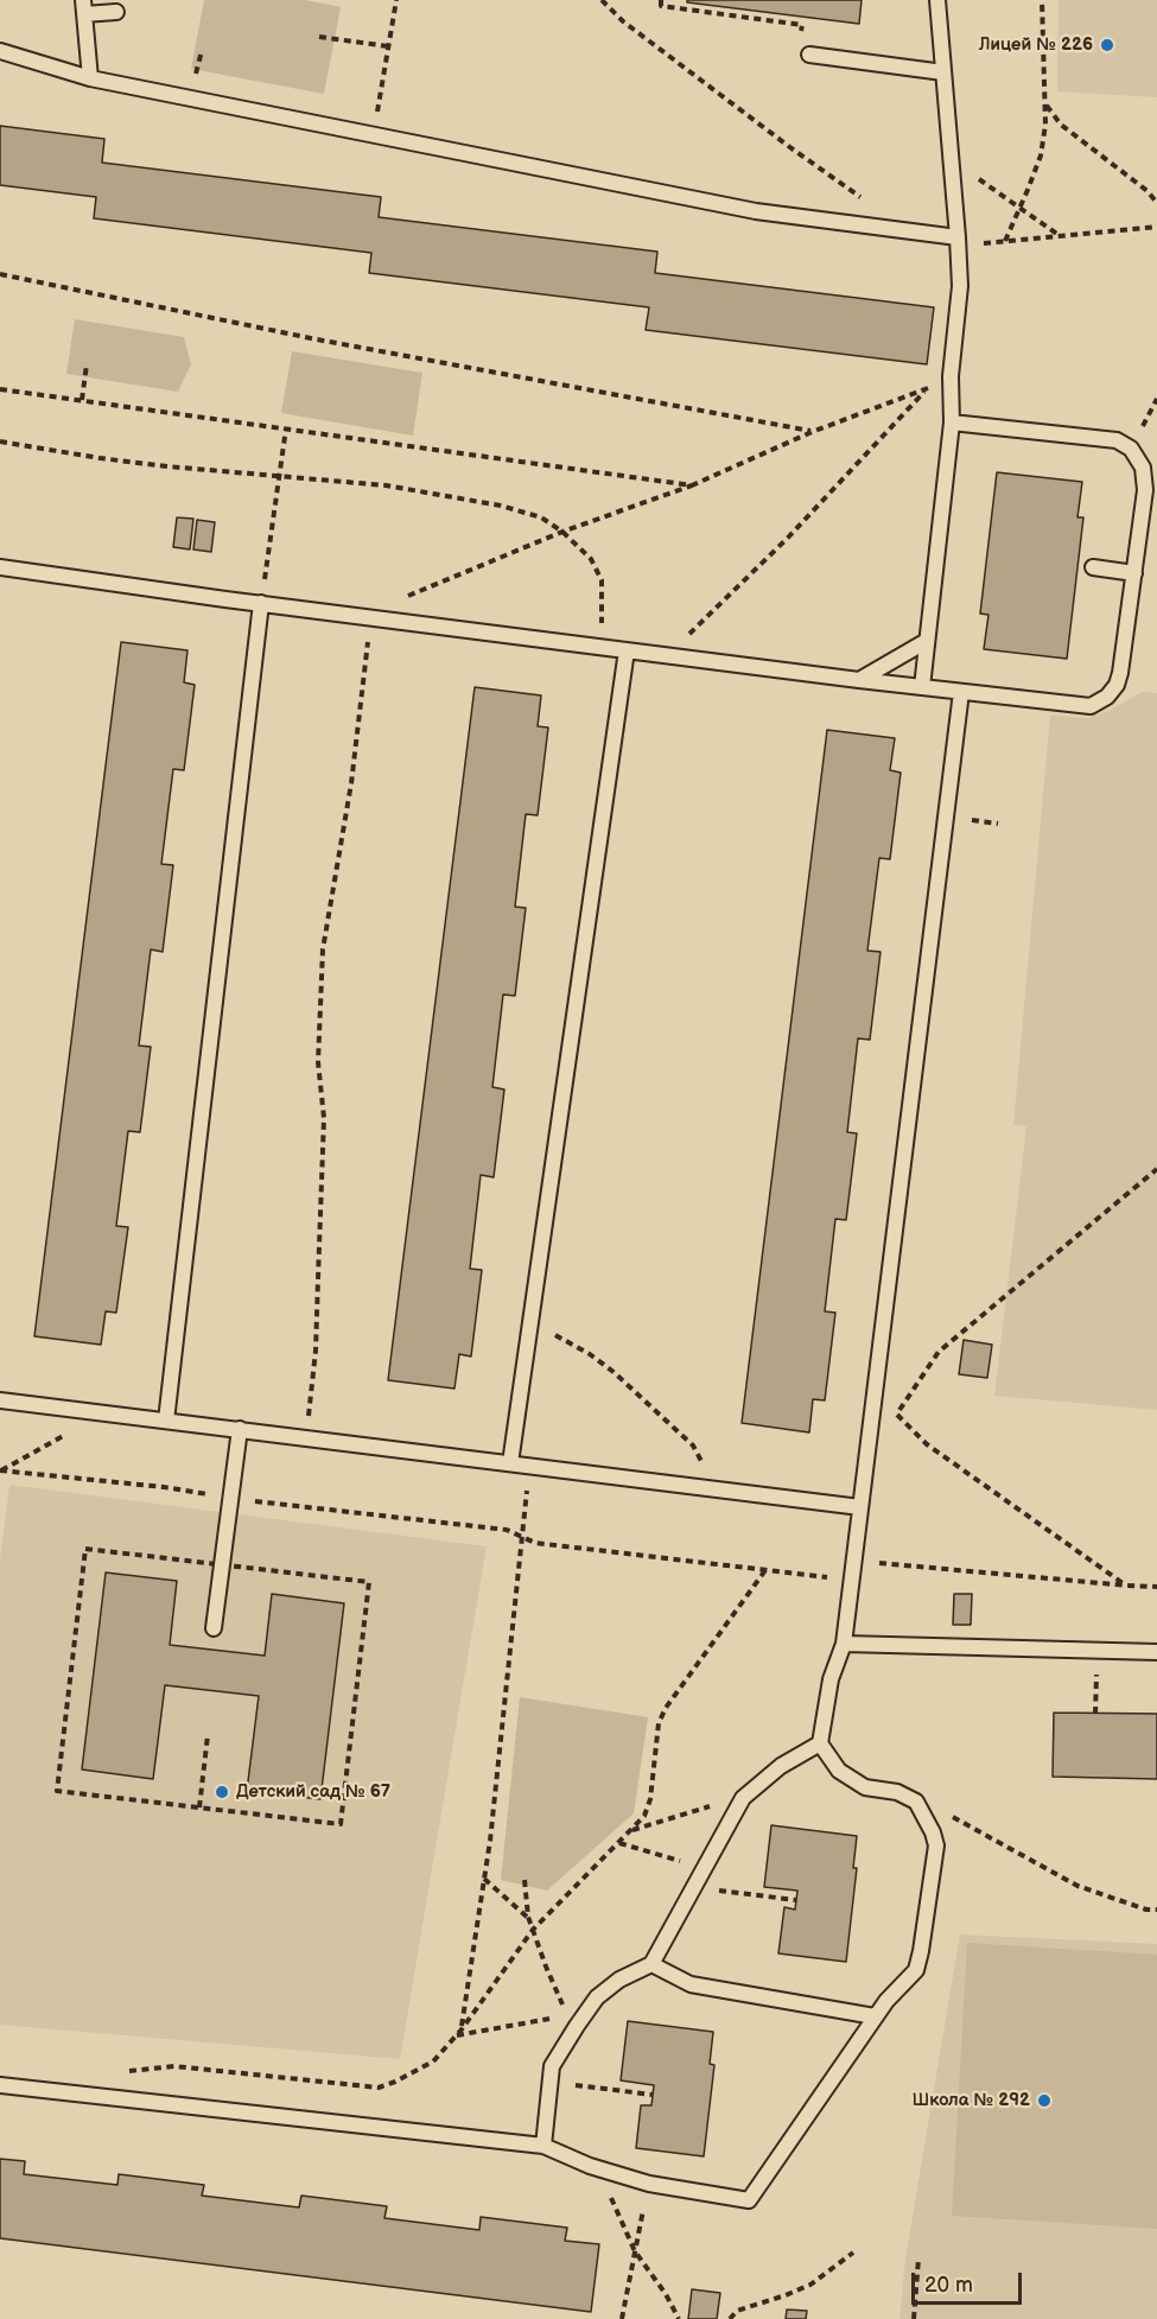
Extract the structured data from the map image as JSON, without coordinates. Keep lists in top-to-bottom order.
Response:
{
  "places": ["Лицей № 226", "Детский сад № 67", "Школа № 292"],
  "scale_bar": "20 m"
}
